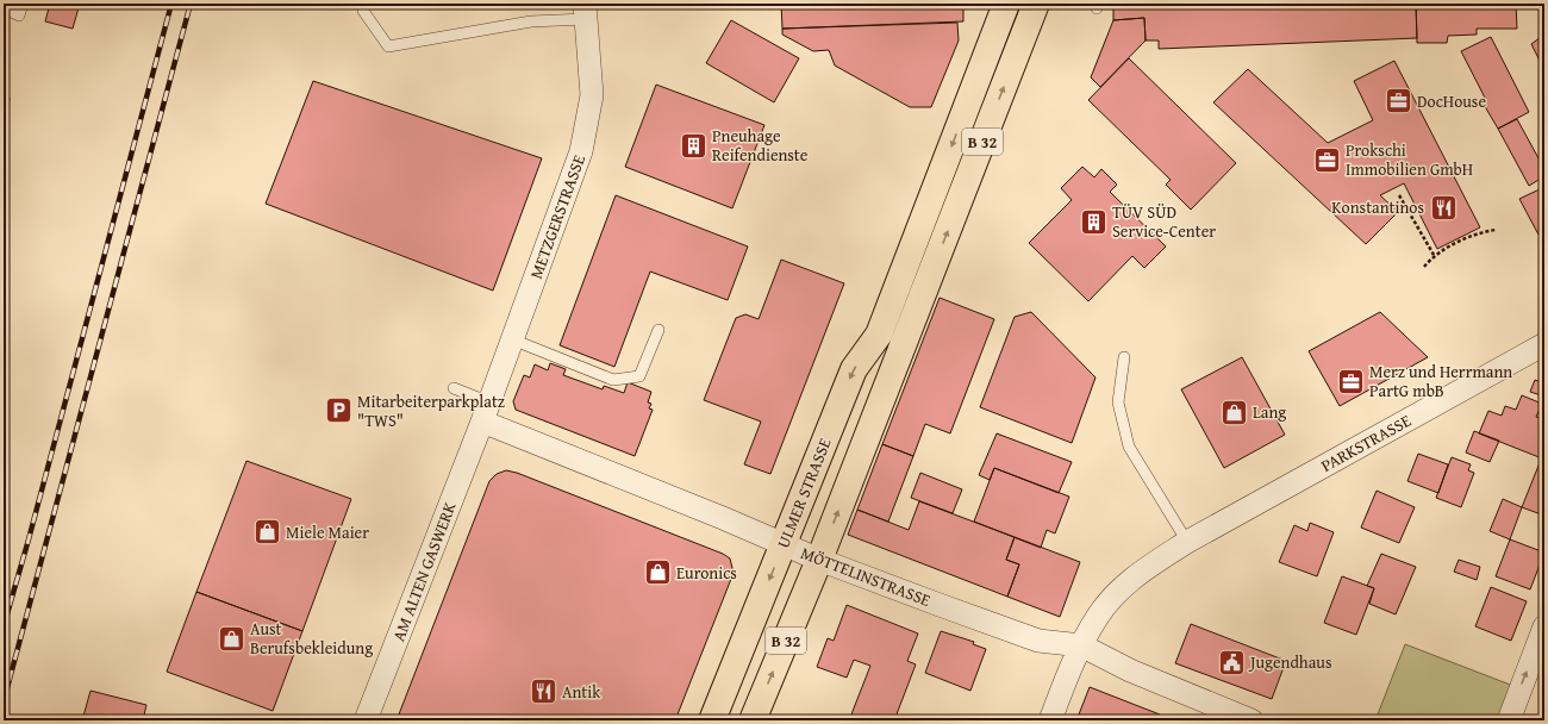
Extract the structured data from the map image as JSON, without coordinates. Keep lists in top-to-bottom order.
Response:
{
  "streets": {
    "main road": ["B 32", "ULMER STRASSE"],
    "street": [
      "METZGERSTRASSE",
      "PARKSTRASSE",
      "AM ALTEN GASWERK",
      "MÖTTELINSTRASSE"
    ]
  },
  "crossings": [
    ["B 32", "MÖTTELINSTRASSE"],
    ["METZGERSTRASSE", "AM ALTEN GASWERK"],
    ["METZGERSTRASSE", "MÖTTELINSTRASSE"],
    ["PARKSTRASSE", "MÖTTELINSTRASSE"],
    ["ULMER STRASSE", "MÖTTELINSTRASSE"],
    ["AM ALTEN GASWERK", "MÖTTELINSTRASSE"]
  ],
  "places": {
    "office": ["DocHouse", "Prokschi Immobilien GmbH", "Merz und Herrmann PartG mbB"],
    "building": ["Pneuhage Reifendienste", "TÜV SÜD Service-Center"],
    "restaurant": ["Konstantinos", "Antik"],
    "parking": ["Mitarbeiterparkplatz \"TWS\""],
    "shop": [
      "Lang",
      "Miele Maier",
      "Euronics",
      "Aust Berufsbekleidung"
    ],
    "public building": ["Jugendhaus"]
  }
}
